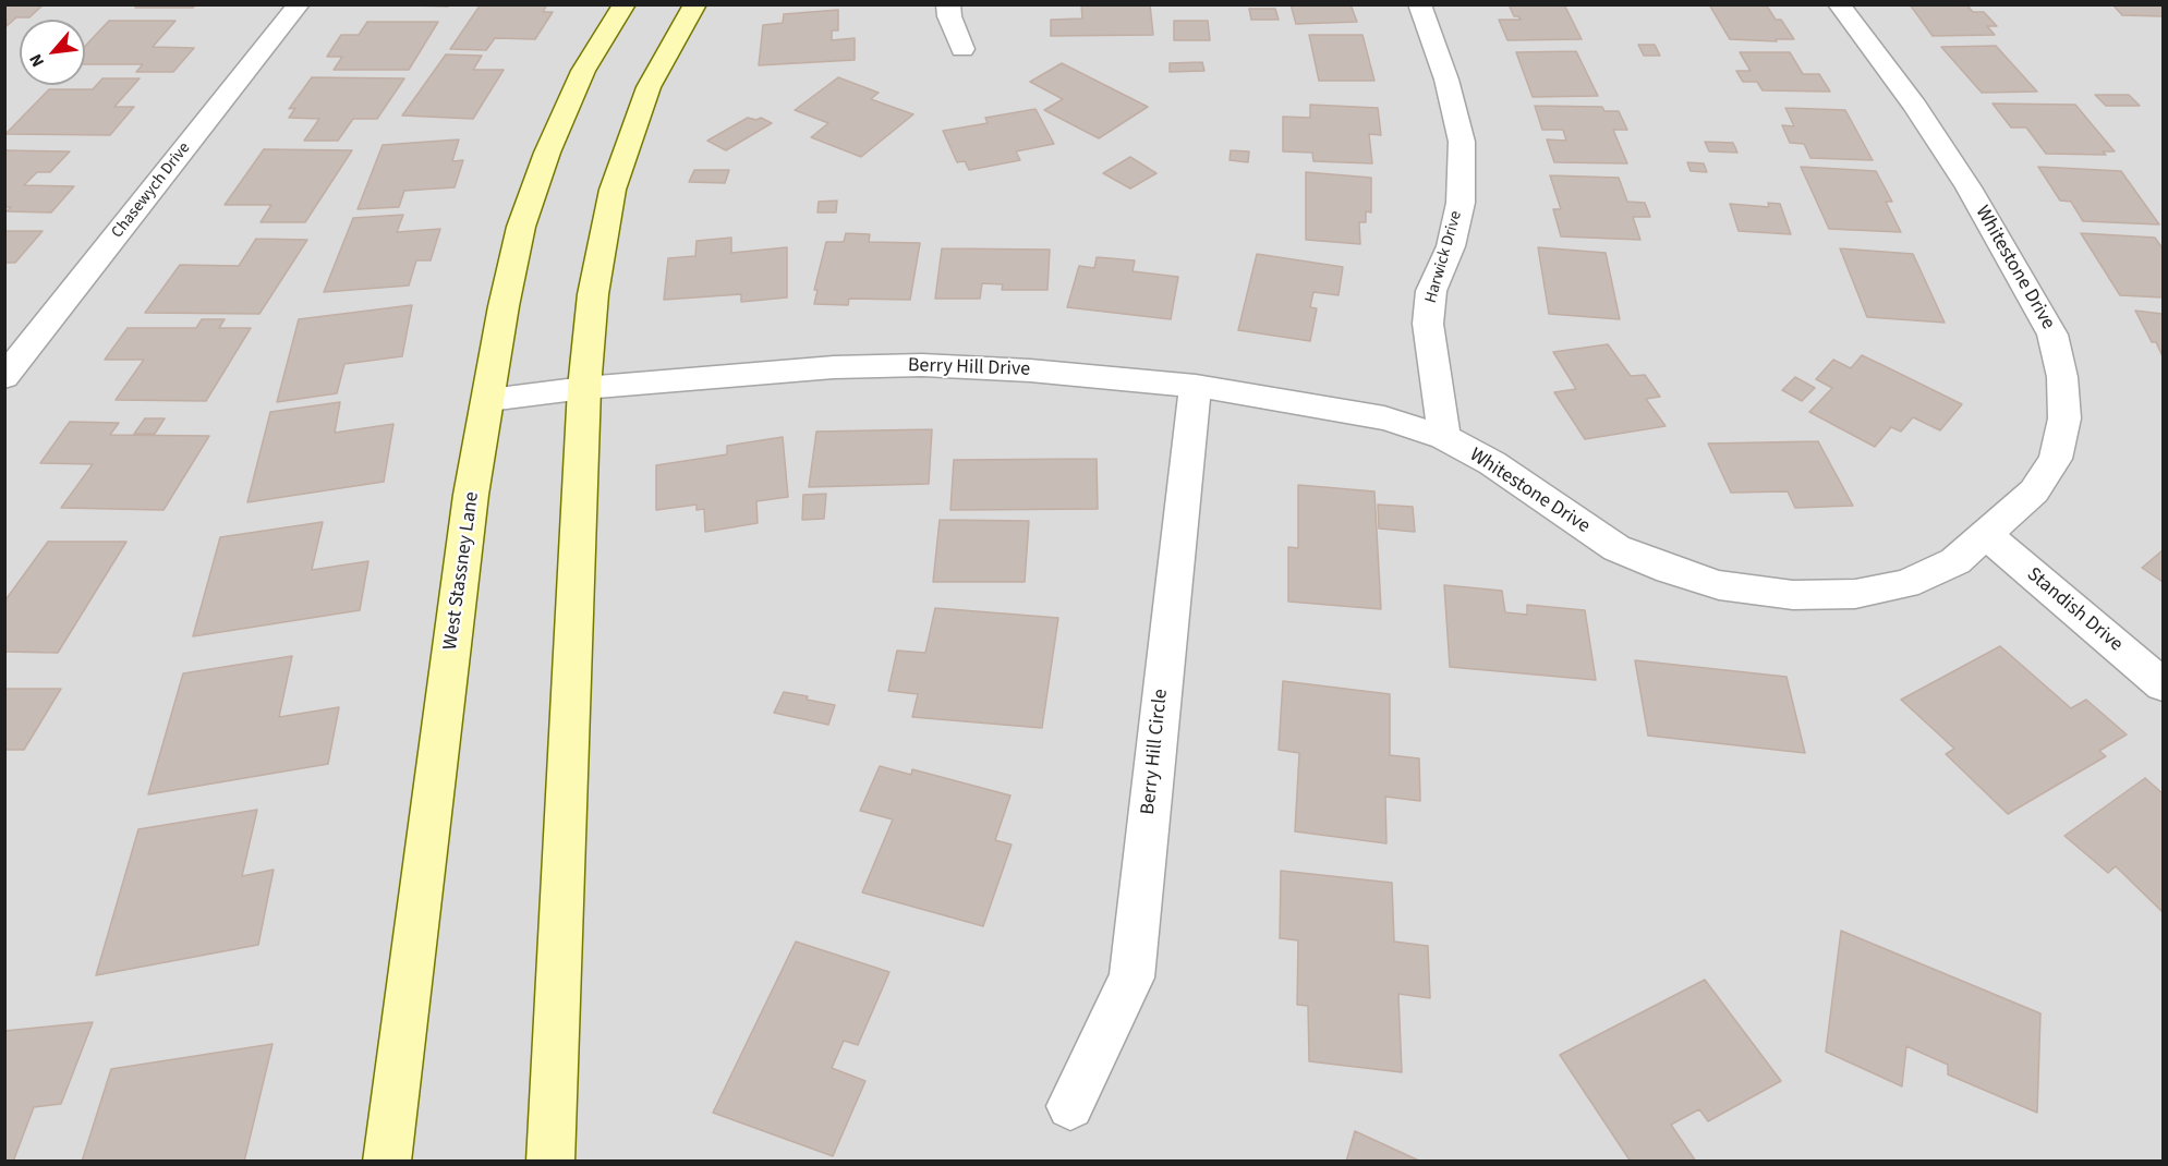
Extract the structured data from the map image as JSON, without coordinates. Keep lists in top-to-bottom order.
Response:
{
  "streets": {
    "main road": ["West Stassney Lane"],
    "street": [
      "Chasewych Drive",
      "Harwick Drive",
      "Whitestone Drive",
      "Berry Hill Drive",
      "Standish Drive",
      "Berry Hill Circle"
    ]
  },
  "crossings": [
    ["Harwick Drive", "Whitestone Drive"],
    ["Harwick Drive", "Berry Hill Drive"],
    ["Whitestone Drive", "Berry Hill Drive"],
    ["Whitestone Drive", "Standish Drive"],
    ["Berry Hill Drive", "West Stassney Lane"],
    ["Berry Hill Drive", "Berry Hill Circle"]
  ],
  "north": "bottom left"
}
